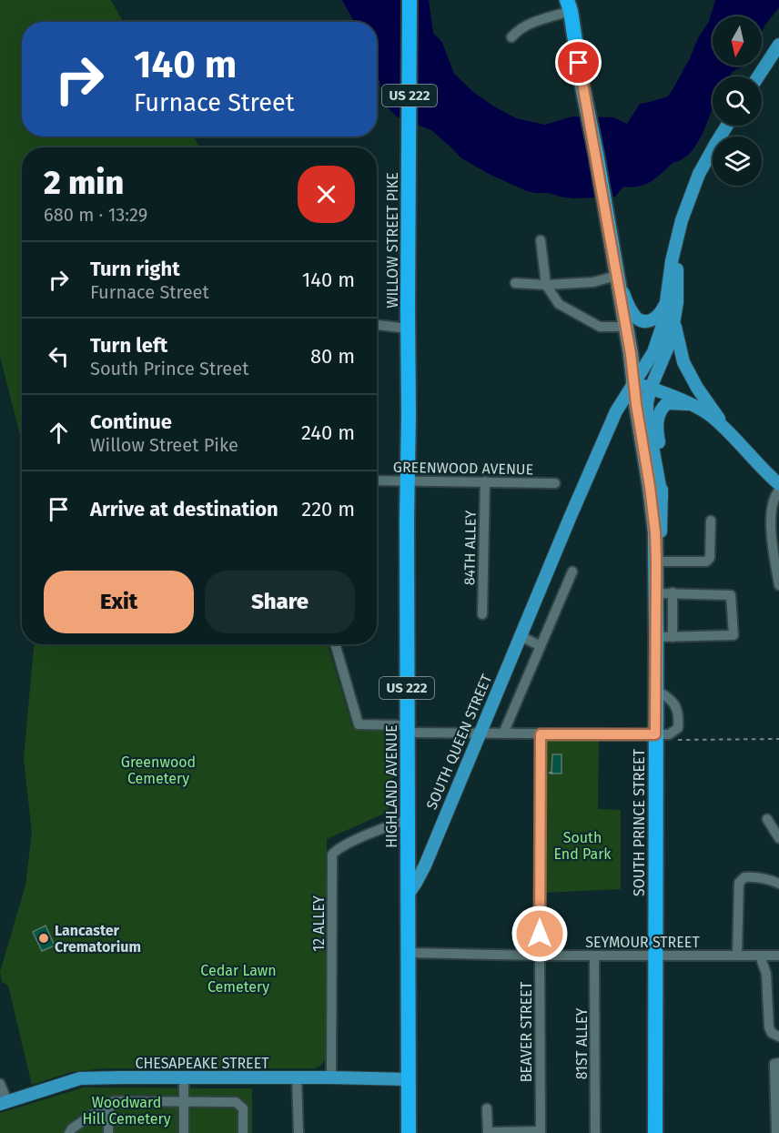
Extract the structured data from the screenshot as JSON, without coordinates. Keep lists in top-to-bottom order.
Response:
{
  "streets": {
    "highway": [
      "US 222",
      "WILLOW STREET PIKE",
      "HIGHLAND AVENUE",
      "SOUTH PRINCE STREET"
    ],
    "main road": ["SOUTH QUEEN STREET", "CHESAPEAKE STREET"],
    "street": [
      "GREENWOOD AVENUE",
      "84TH ALLEY",
      "12 ALLEY",
      "SEYMOUR STREET",
      "BEAVER STREET",
      "81ST ALLEY"
    ]
  },
  "crossings": [
    ["US 222", "SOUTH QUEEN STREET"],
    ["US 222", "HIGHLAND AVENUE"],
    ["US 222", "SEYMOUR STREET"],
    ["US 222", "CHESAPEAKE STREET"],
    ["WILLOW STREET PIKE", "GREENWOOD AVENUE"],
    ["WILLOW STREET PIKE", "HIGHLAND AVENUE"],
    ["GREENWOOD AVENUE", "84TH ALLEY"],
    ["GREENWOOD AVENUE", "HIGHLAND AVENUE"],
    ["SOUTH QUEEN STREET", "HIGHLAND AVENUE"],
    ["SOUTH QUEEN STREET", "SOUTH PRINCE STREET"],
    ["HIGHLAND AVENUE", "12 ALLEY"],
    ["SOUTH PRINCE STREET", "SEYMOUR STREET"],
    ["12 ALLEY", "CHESAPEAKE STREET"],
    ["SEYMOUR STREET", "BEAVER STREET"],
    ["SEYMOUR STREET", "81ST ALLEY"]
  ],
  "parks": [
    "Greenwood Cemetery",
    "South End Park",
    "Cedar Lawn Cemetery",
    "Woodward Hill Cemetery"
  ],
  "places": ["Lancaster Crematorium"],
  "north": "bottom",
  "page": {
    "turn": ["140 m", "Furnace Street"],
    "heading": ["2 min", "680 m · 13:29"],
    "list": [
      {
        "name": "Turn right",
        "note": "Furnace Street",
        "value": "140 m"
      },
      {
        "name": "Turn left",
        "note": "South Prince Street",
        "value": "80 m"
      },
      {
        "name": "Continue",
        "note": "Willow Street Pike",
        "value": "240 m"
      },
      {
        "name": "Arrive at destination",
        "value": "220 m"
      }
    ],
    "buttons": ["Exit", "Share"]
  }
}
